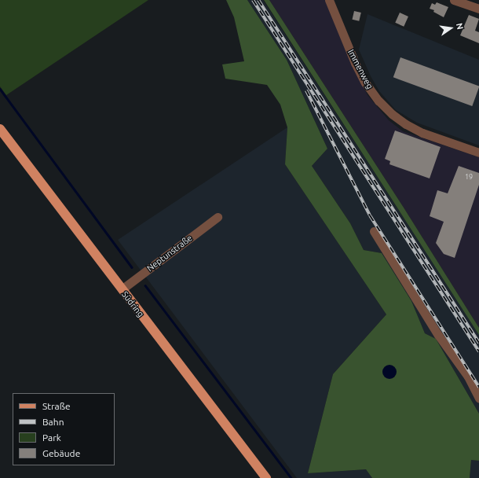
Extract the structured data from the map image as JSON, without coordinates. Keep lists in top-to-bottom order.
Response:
{
  "streets": {
    "main road": ["Südring"],
    "street": ["Immenweg", "Neptunstraße"]
  },
  "crossings": [
    ["Neptunstraße", "Südring"]
  ],
  "house_numbers": ["19"],
  "legend": [
    "Straße",
    "Bahn",
    "Park",
    "Gebäude"
  ],
  "north": "right"
}
